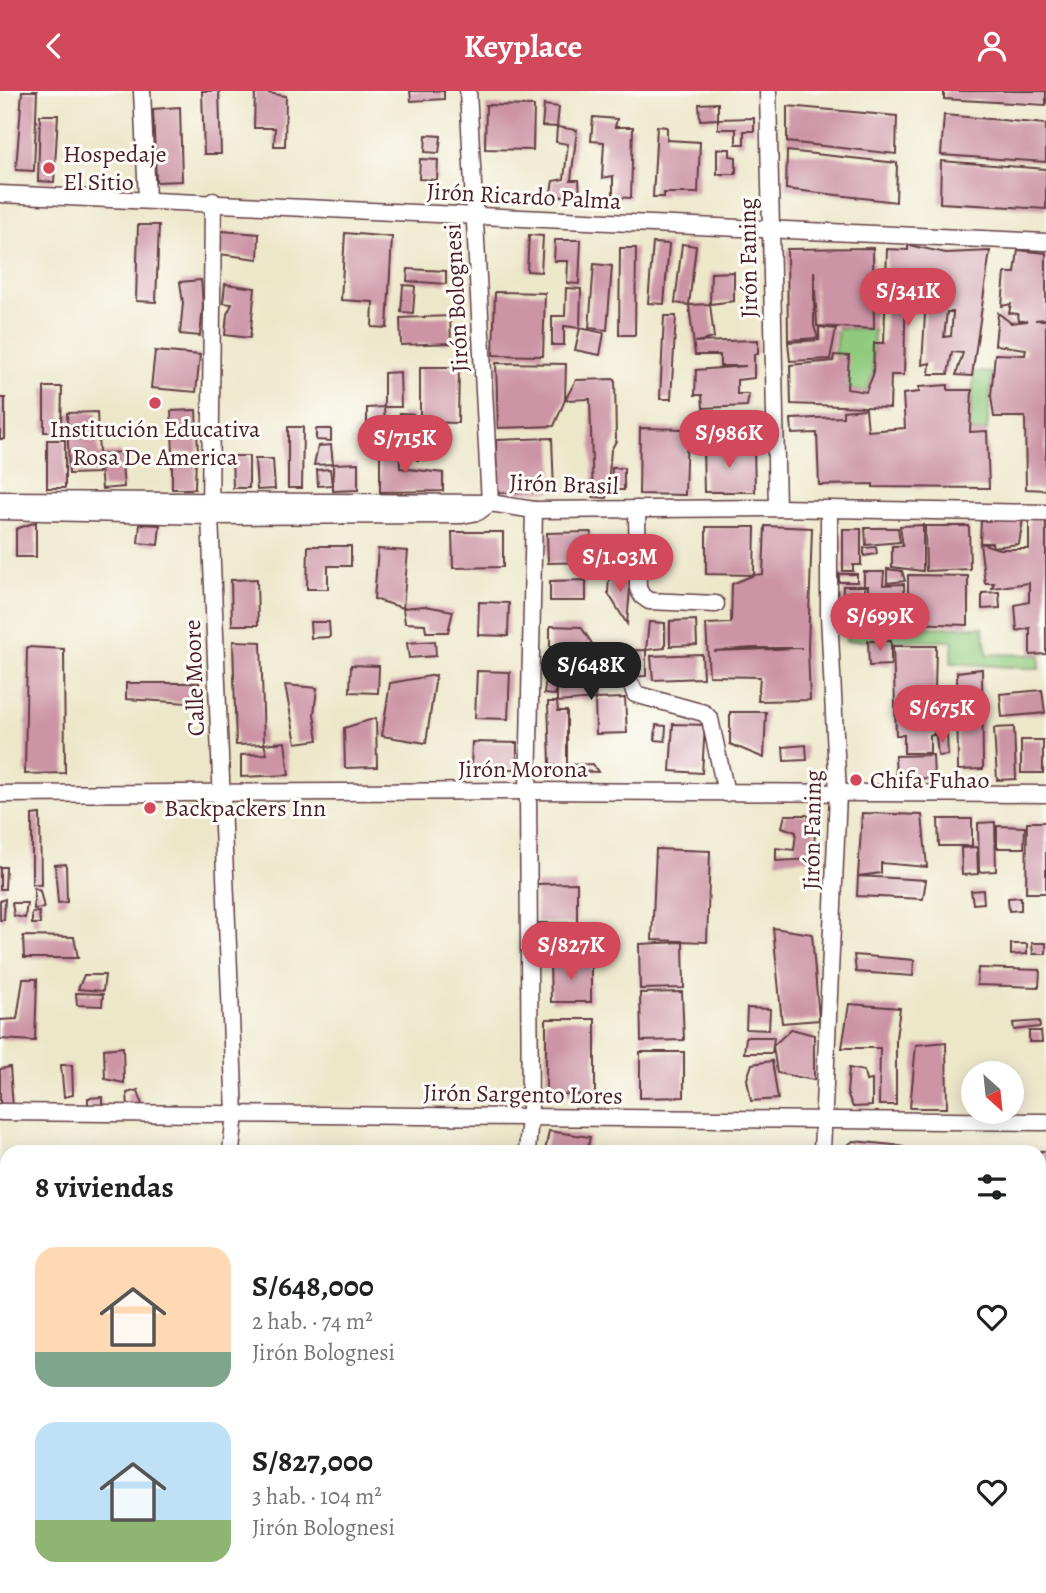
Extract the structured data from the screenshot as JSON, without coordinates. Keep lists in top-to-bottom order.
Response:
{
  "streets": {
    "street": [
      "Jirón Ricardo Palma",
      "Jirón Faning",
      "Jirón Bolognesi",
      "Jirón Brasil",
      "Calle Moore",
      "Jirón Morona",
      "Jirón Sargento Lores"
    ]
  },
  "crossings": [
    ["Jirón Ricardo Palma", "Jirón Faning"],
    ["Jirón Ricardo Palma", "Jirón Bolognesi"],
    ["Jirón Ricardo Palma", "Calle Moore"],
    ["Jirón Faning", "Jirón Brasil"],
    ["Jirón Faning", "Jirón Morona"],
    ["Jirón Faning", "Jirón Sargento Lores"],
    ["Jirón Bolognesi", "Jirón Brasil"],
    ["Jirón Brasil", "Calle Moore"],
    ["Calle Moore", "Jirón Morona"],
    ["Calle Moore", "Jirón Sargento Lores"]
  ],
  "places": [
    "Hospedaje El Sitio",
    "Institución Educativa Rosa De America",
    "Chifa Fuhao",
    "Backpackers Inn"
  ],
  "north": "bottom right",
  "page": {
    "header": "Keyplace",
    "price": [
      "S/341K",
      "S/986K",
      "S/715K",
      "S/1.03M",
      "S/699K",
      "S/648K",
      "S/675K",
      "S/827K"
    ],
    "heading": "8 viviendas",
    "list": [
      {
        "name": "S/648,000",
        "note": "2 hab. · 74 m² · Jirón Bolognesi"
      },
      {
        "name": "S/827,000",
        "note": "3 hab. · 104 m² · Jirón Bolognesi"
      }
    ]
  }
}
